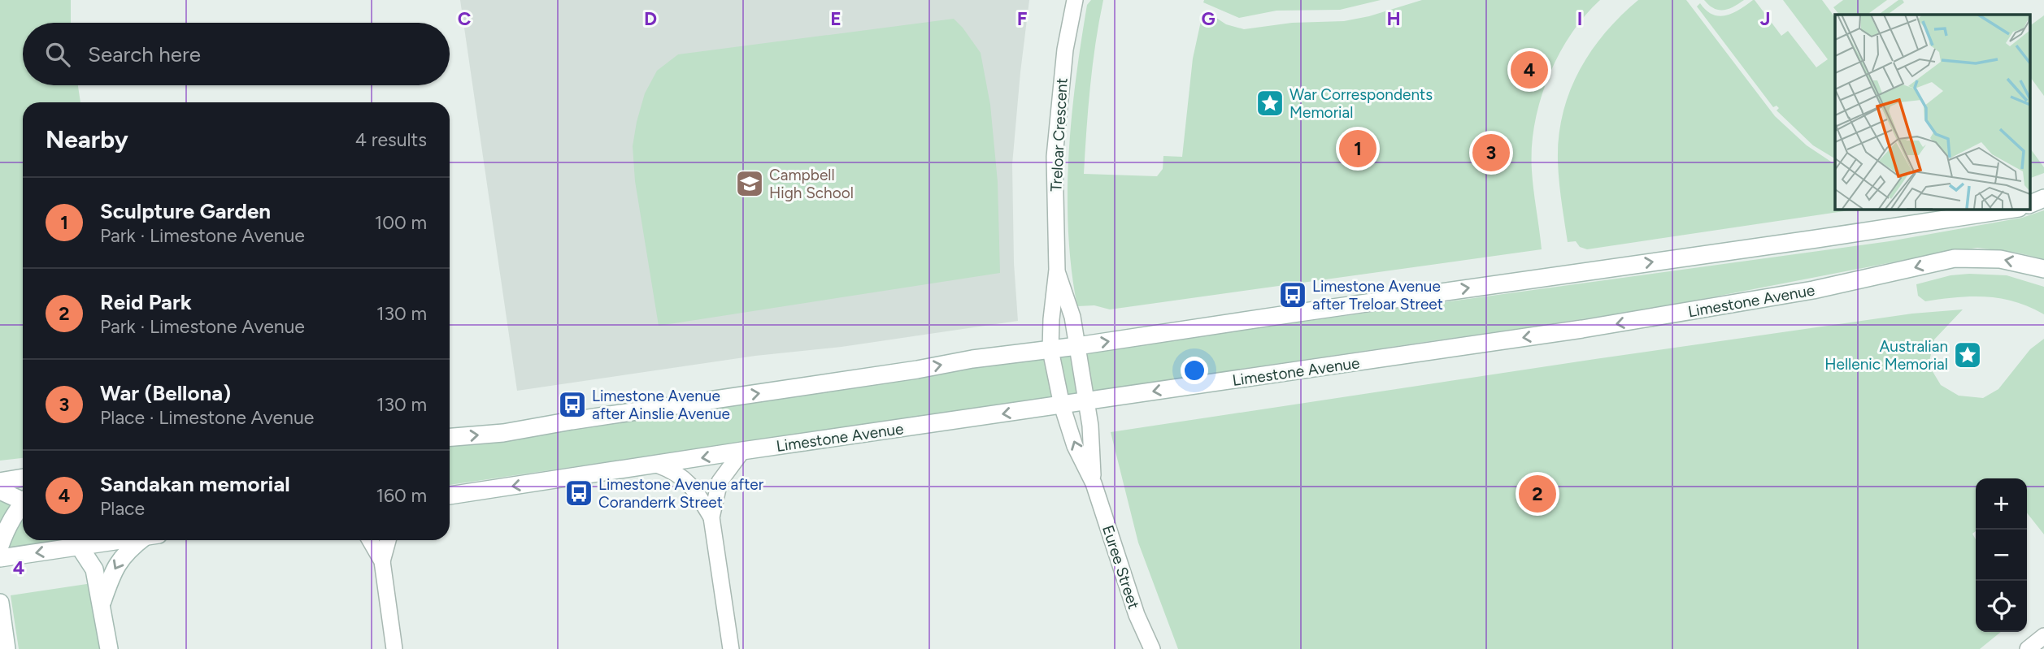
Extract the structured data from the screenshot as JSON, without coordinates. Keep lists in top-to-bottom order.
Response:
{
  "streets": {
    "main road": ["Limestone Avenue"],
    "street": ["Treloar Crescent", "Euree Street"]
  },
  "crossings": [
    ["Treloar Crescent", "Euree Street"],
    ["Limestone Avenue", "Euree Street"]
  ],
  "places": {
    "place": ["War Correspondents Memorial", "Australian Hellenic Memorial"],
    "school or university": ["Campbell High School"],
    "bus stop": ["Limestone Avenue after Treloar Street", "Limestone Avenue after Ainslie Avenue", "Limestone Avenue after Coranderrk Street"]
  },
  "page": {
    "search": "Search here",
    "pins": [
      "4",
      "1",
      "3",
      "2"
    ],
    "heading": ["Nearby", "4 results"],
    "list": [
      {
        "mark": "1",
        "name": "Sculpture Garden",
        "note": "Park · Limestone Avenue",
        "value": "100 m"
      },
      {
        "mark": "2",
        "name": "Reid Park",
        "note": "Park · Limestone Avenue",
        "value": "130 m"
      },
      {
        "mark": "3",
        "name": "War (Bellona)",
        "note": "Place · Limestone Avenue",
        "value": "130 m"
      },
      {
        "mark": "4",
        "name": "Sandakan memorial",
        "note": "Place",
        "value": "160 m"
      }
    ],
    "map_buttons": ["+", "−"]
  },
  "grid": {
    "columns": [
      "C",
      "D",
      "E",
      "F",
      "G",
      "H",
      "I",
      "J"
    ],
    "rows": ["4"]
  }
}
